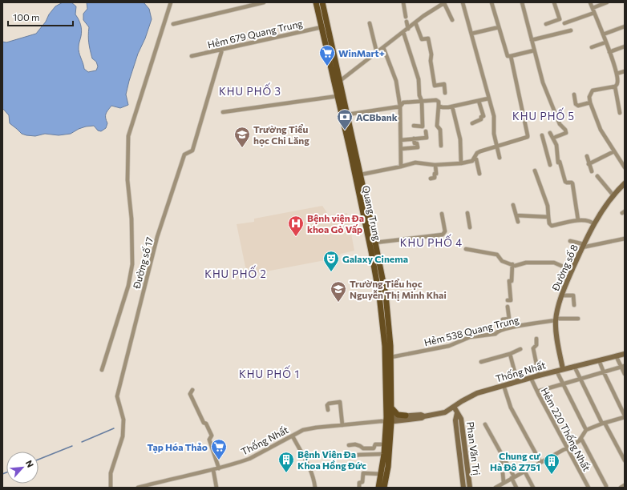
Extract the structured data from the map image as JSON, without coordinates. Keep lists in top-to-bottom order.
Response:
{
  "streets": {
    "main road": [
      "Quang Trung",
      "Đường số 8",
      "Thống Nhất",
      "Phan Văn Trị"
    ],
    "street": [
      "Hẻm 679 Quang Trung",
      "Đường số 17",
      "Hẻm 538 Quang Trung",
      "Hẻm 220 Thống Nhất"
    ]
  },
  "crossings": [
    ["Hẻm 679 Quang Trung", "Quang Trung"],
    ["Hẻm 679 Quang Trung", "Đường số 17"],
    ["Quang Trung", "Hẻm 538 Quang Trung"],
    ["Quang Trung", "Thống Nhất"],
    ["Đường số 8", "Hẻm 538 Quang Trung"],
    ["Đường số 8", "Thống Nhất"],
    ["Thống Nhất", "Hẻm 220 Thống Nhất"],
    ["Thống Nhất", "Phan Văn Trị"]
  ],
  "districts": [
    "KHU PHỐ 3",
    "KHU PHỐ 5",
    "KHU PHỐ 4",
    "KHU PHỐ 2",
    "KHU PHỐ 1"
  ],
  "places": {
    "supermarket": ["WinMart+", "Tạp Hóa Thảo"],
    "bank": ["ACBbank"],
    "school or university": ["Trường Tiểu học Chi Lăng", "Trường Tiểu học Nguyễn Thị Minh Khai"],
    "hospital": ["Bệnh viện Đa khoa Gò Vấp"],
    "theatre": ["Galaxy Cinema"],
    "building": ["Bệnh Viện Đa Khoa Hồng Đức", "Chung cư Hà Đô Z751"]
  },
  "scale_bar": "100 m",
  "north": "top right"
}
